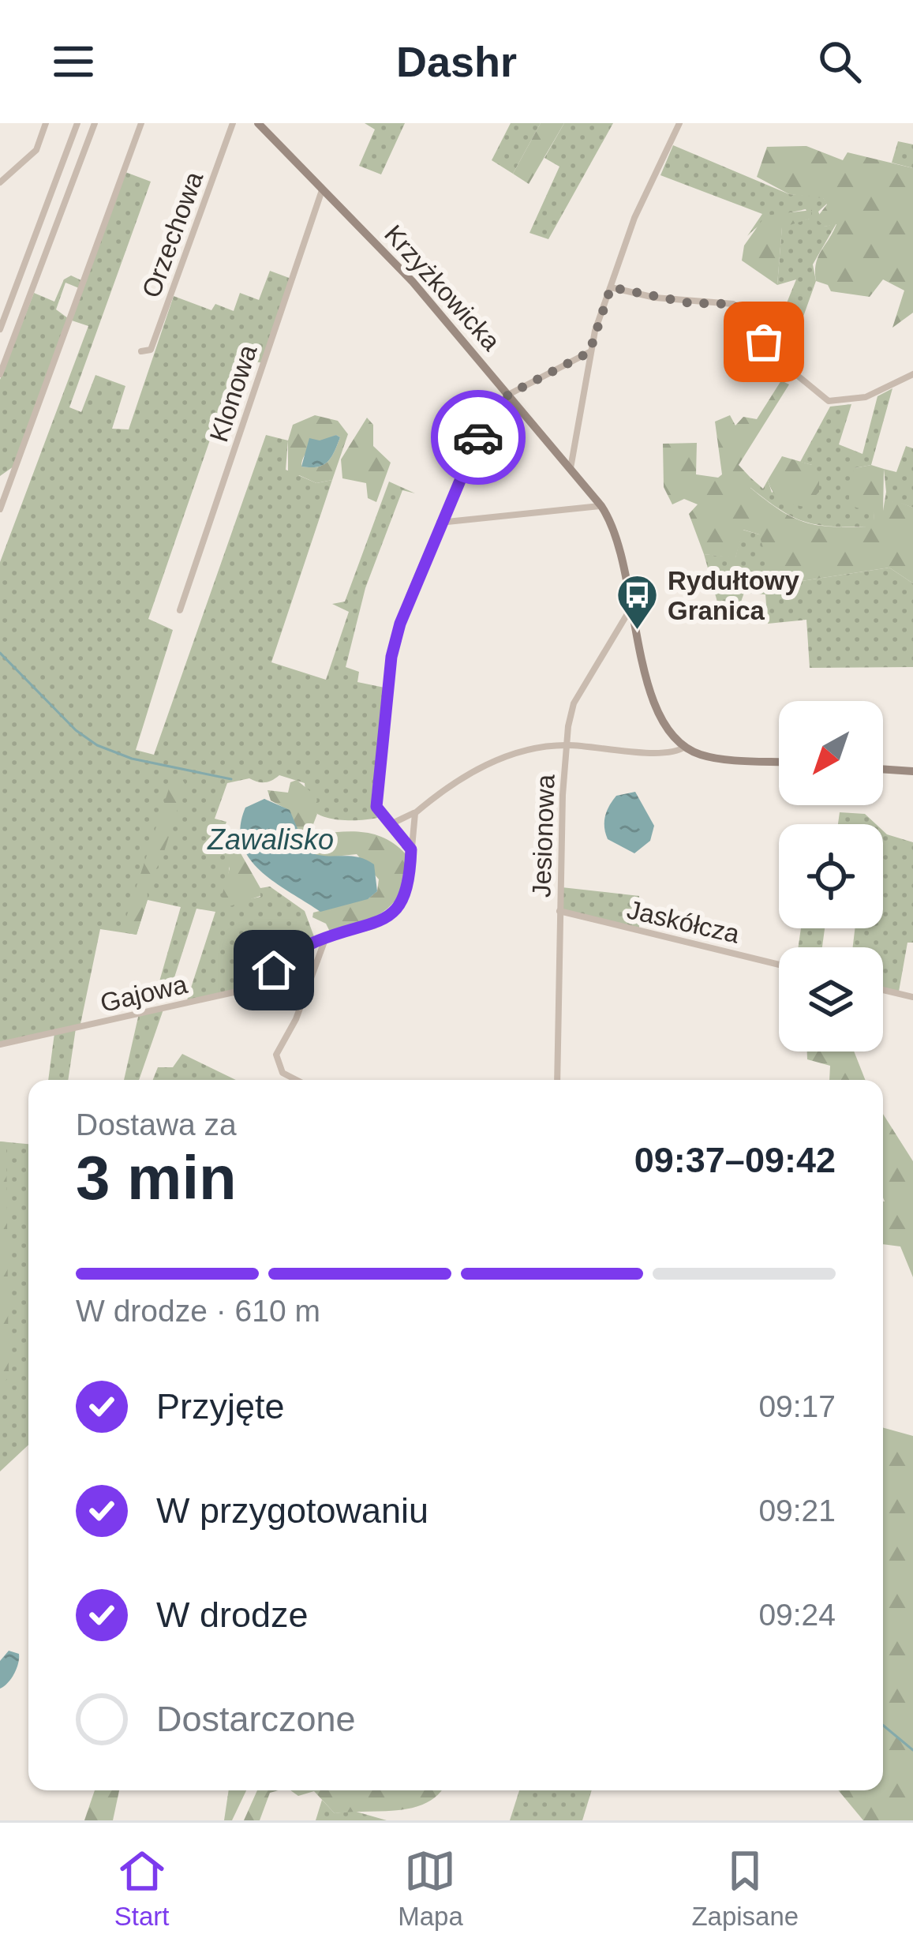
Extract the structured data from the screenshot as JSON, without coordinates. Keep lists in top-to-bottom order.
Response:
{
  "streets": {
    "street": [
      "Orzechowa",
      "Krzyżkowicka",
      "Klonowa",
      "Jesionowa",
      "Jaskółcza",
      "Gajowa"
    ]
  },
  "crossings": [
    ["Krzyżkowicka", "Klonowa"],
    ["Krzyżkowicka", "Jesionowa"],
    ["Jesionowa", "Jaskółcza"]
  ],
  "water": ["Zawalisko"],
  "places": {
    "bus stop": ["Rydułtowy Granica"]
  },
  "north": "bottom left",
  "page": {
    "header": "Dashr",
    "heading": ["3 min", "Dostawa za", "09:37–09:42"],
    "bar": "W drodze · 610 m",
    "list": [
      ["Przyjęte", "09:17"],
      ["W przygotowaniu", "09:21"],
      ["W drodze", "09:24"],
      "Dostarczone"
    ],
    "tabs": ["Start", "Mapa", "Zapisane"]
  }
}
